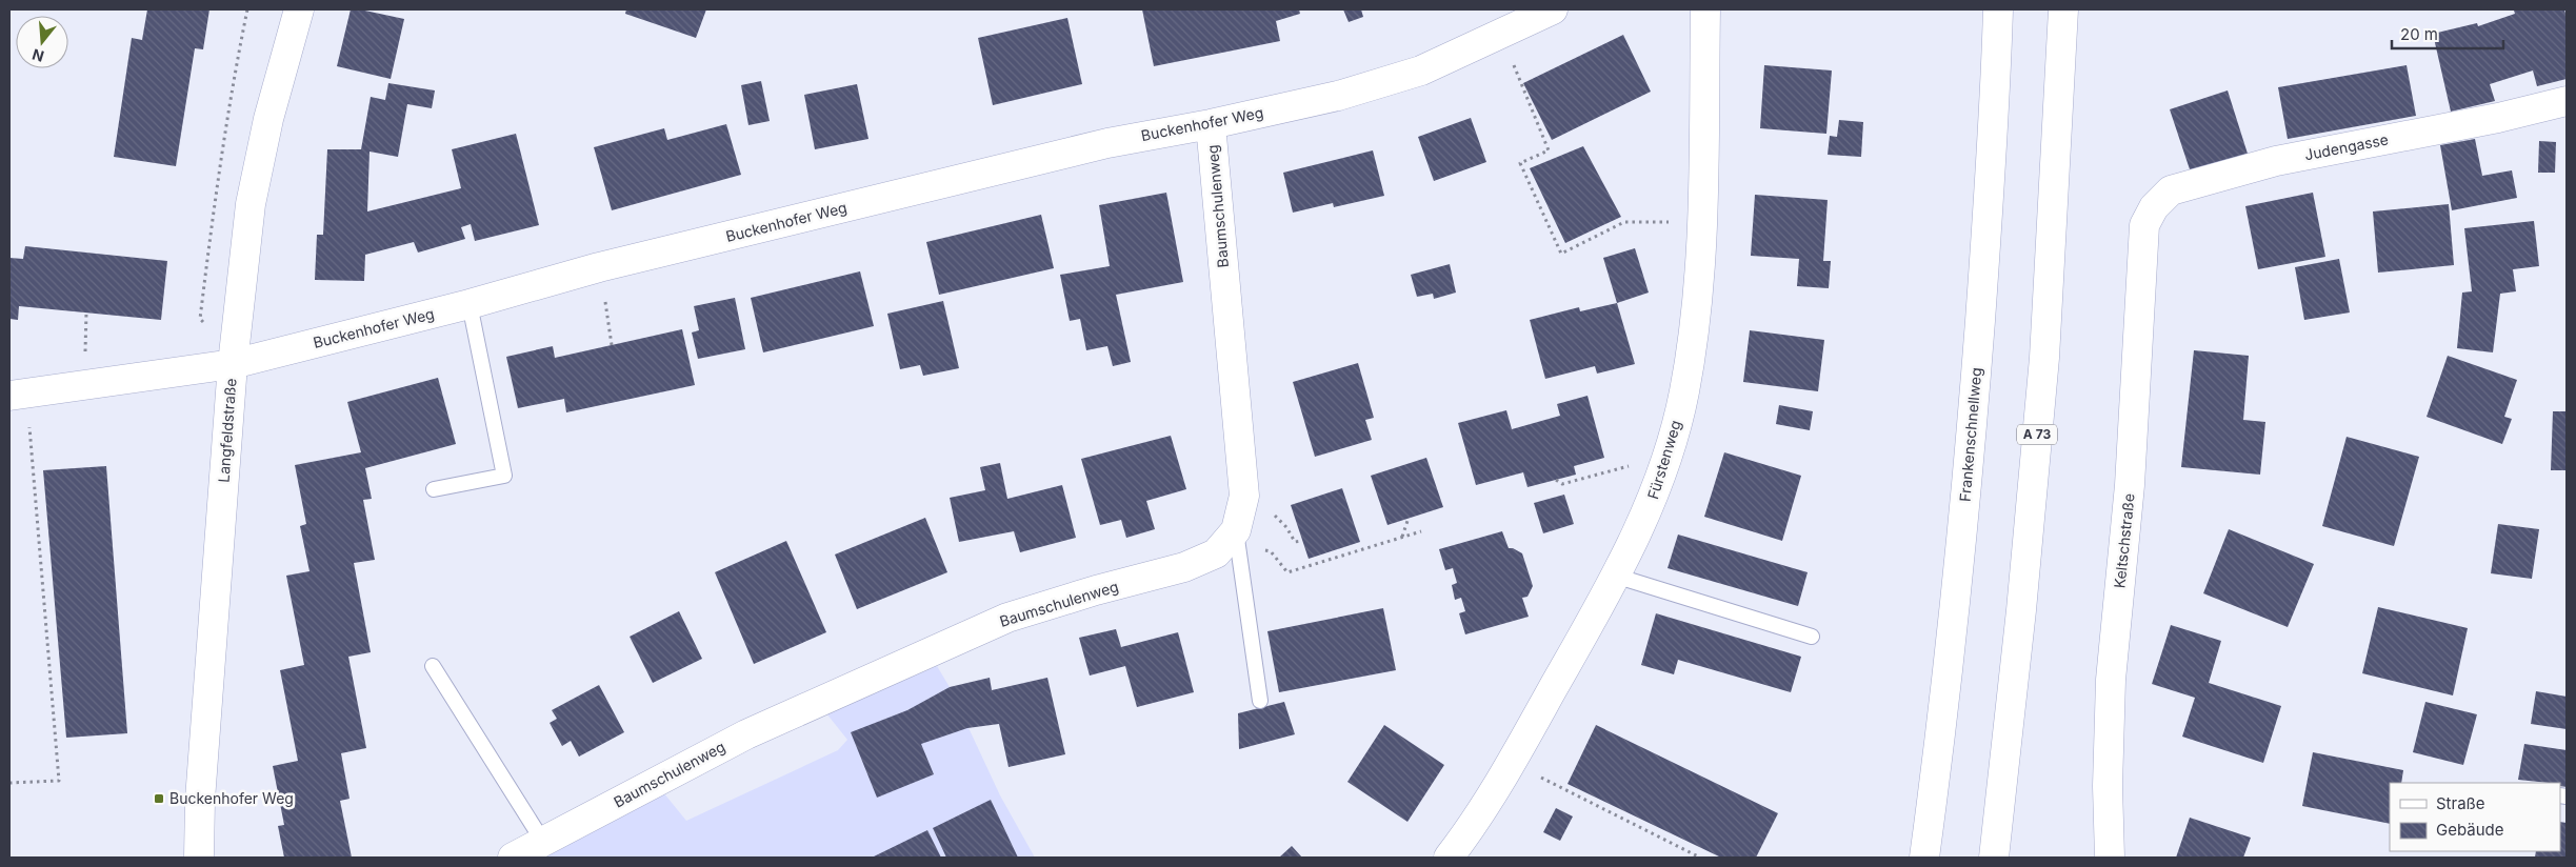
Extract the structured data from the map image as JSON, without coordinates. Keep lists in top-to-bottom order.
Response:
{
  "streets": {
    "main road": [
      "Buckenhofer Weg",
      "Judengasse",
      "Baumschulenweg",
      "Langfeldstraße",
      "Frankenschnellweg",
      "A 73",
      "Fürstenweg",
      "Keltschstraße"
    ]
  },
  "crossings": [
    ["Buckenhofer Weg", "Baumschulenweg"],
    ["Buckenhofer Weg", "Langfeldstraße"],
    ["Judengasse", "Keltschstraße"]
  ],
  "places": {
    "transit": ["Buckenhofer Weg"]
  },
  "legend": ["Straße", "Gebäude"],
  "scale_bar": "20 m",
  "north": "bottom"
}
